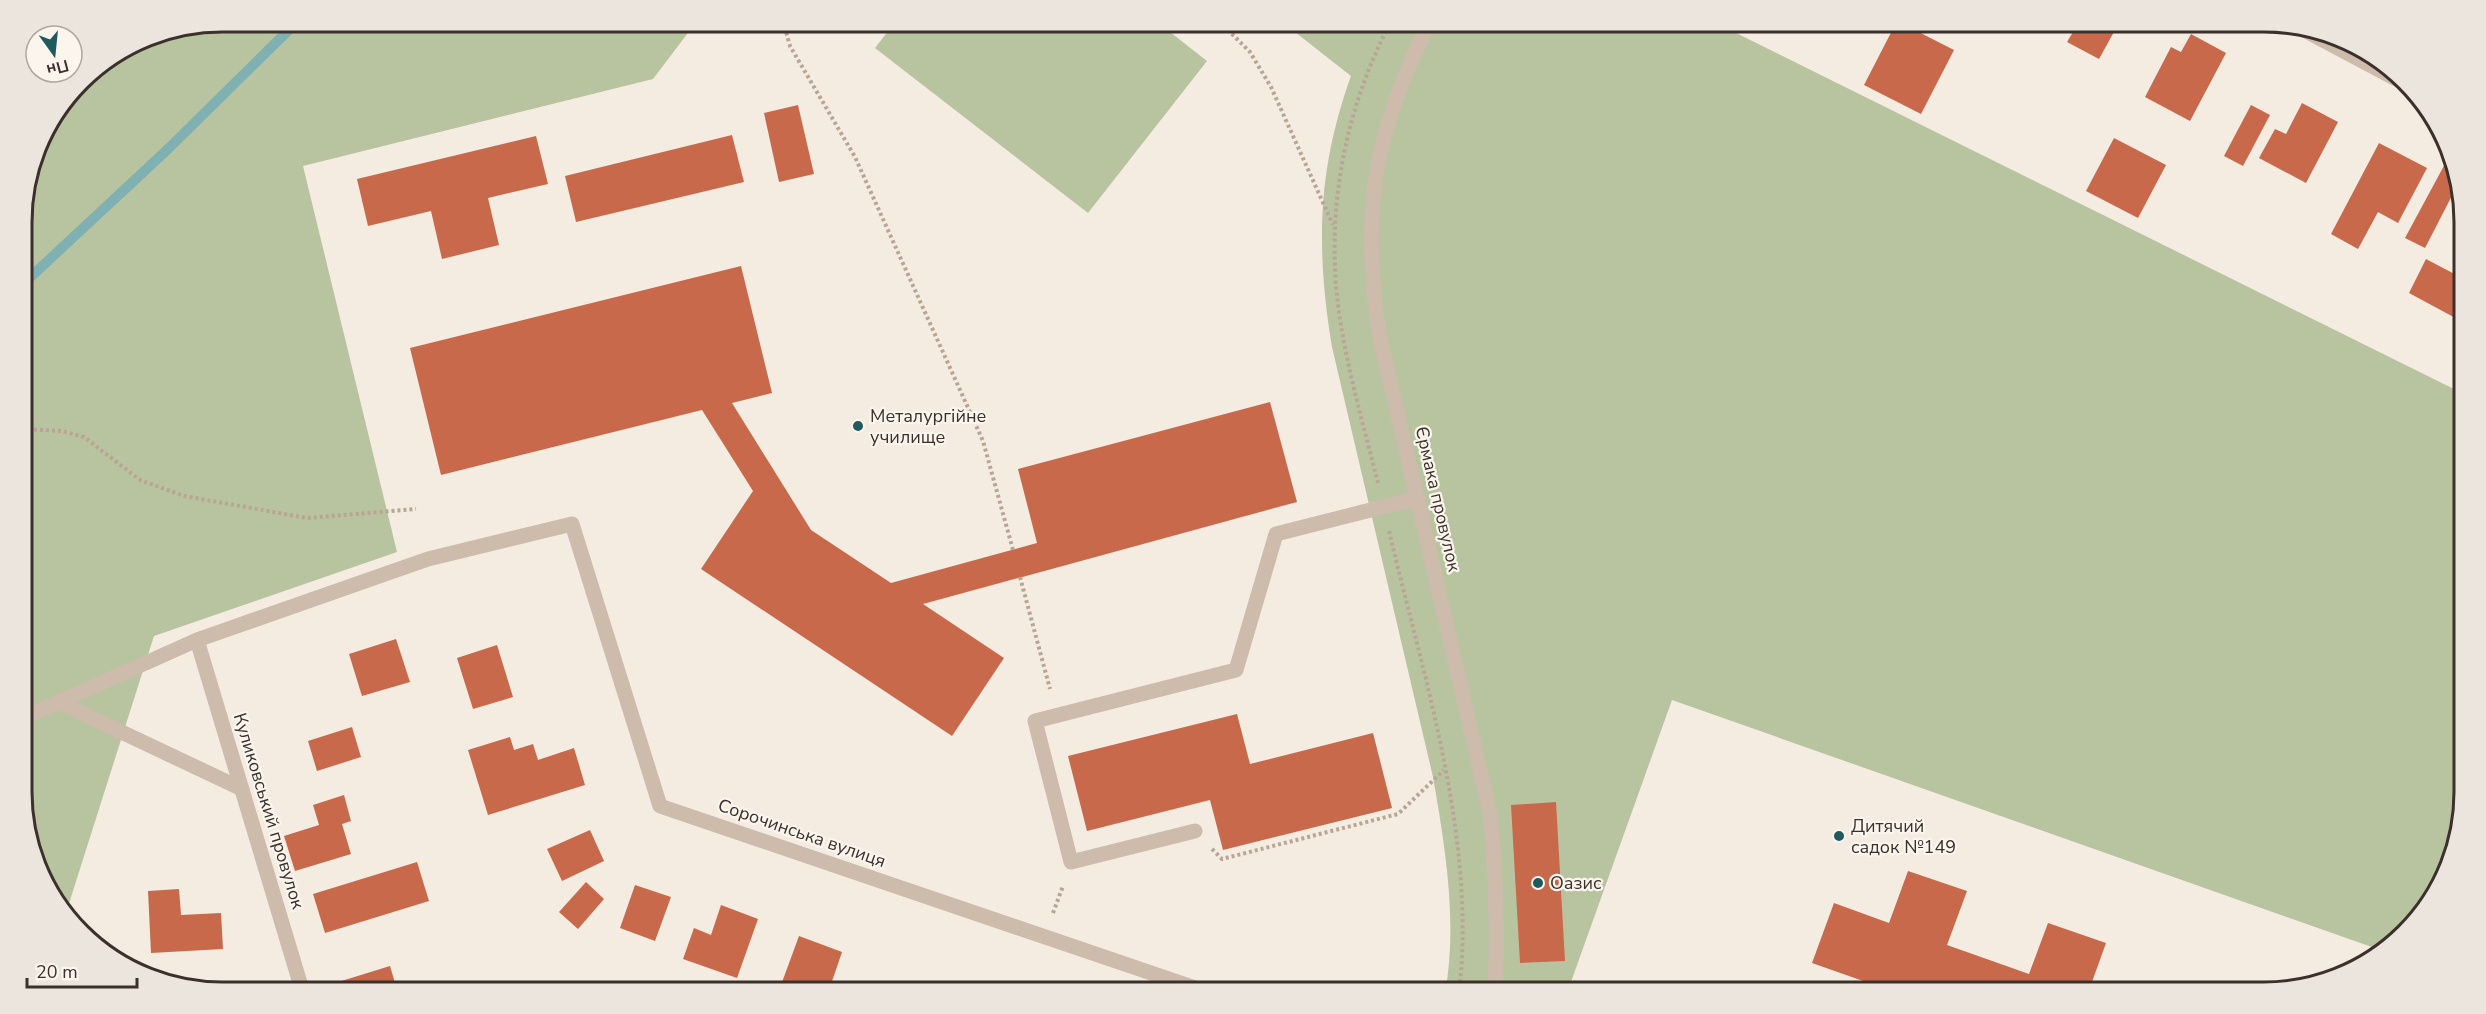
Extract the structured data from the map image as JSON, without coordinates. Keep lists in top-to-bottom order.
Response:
{
  "streets": {
    "street": ["Єрмака провулок", "Куликовський провулок", "Сорочинська вулиця"]
  },
  "crossings": [
    ["Куликовський провулок", "Сорочинська вулиця"]
  ],
  "places": ["Металургійне училище", "Дитячий садок №149", "Оазис"],
  "scale_bar": "20 m",
  "north": "bottom"
}
